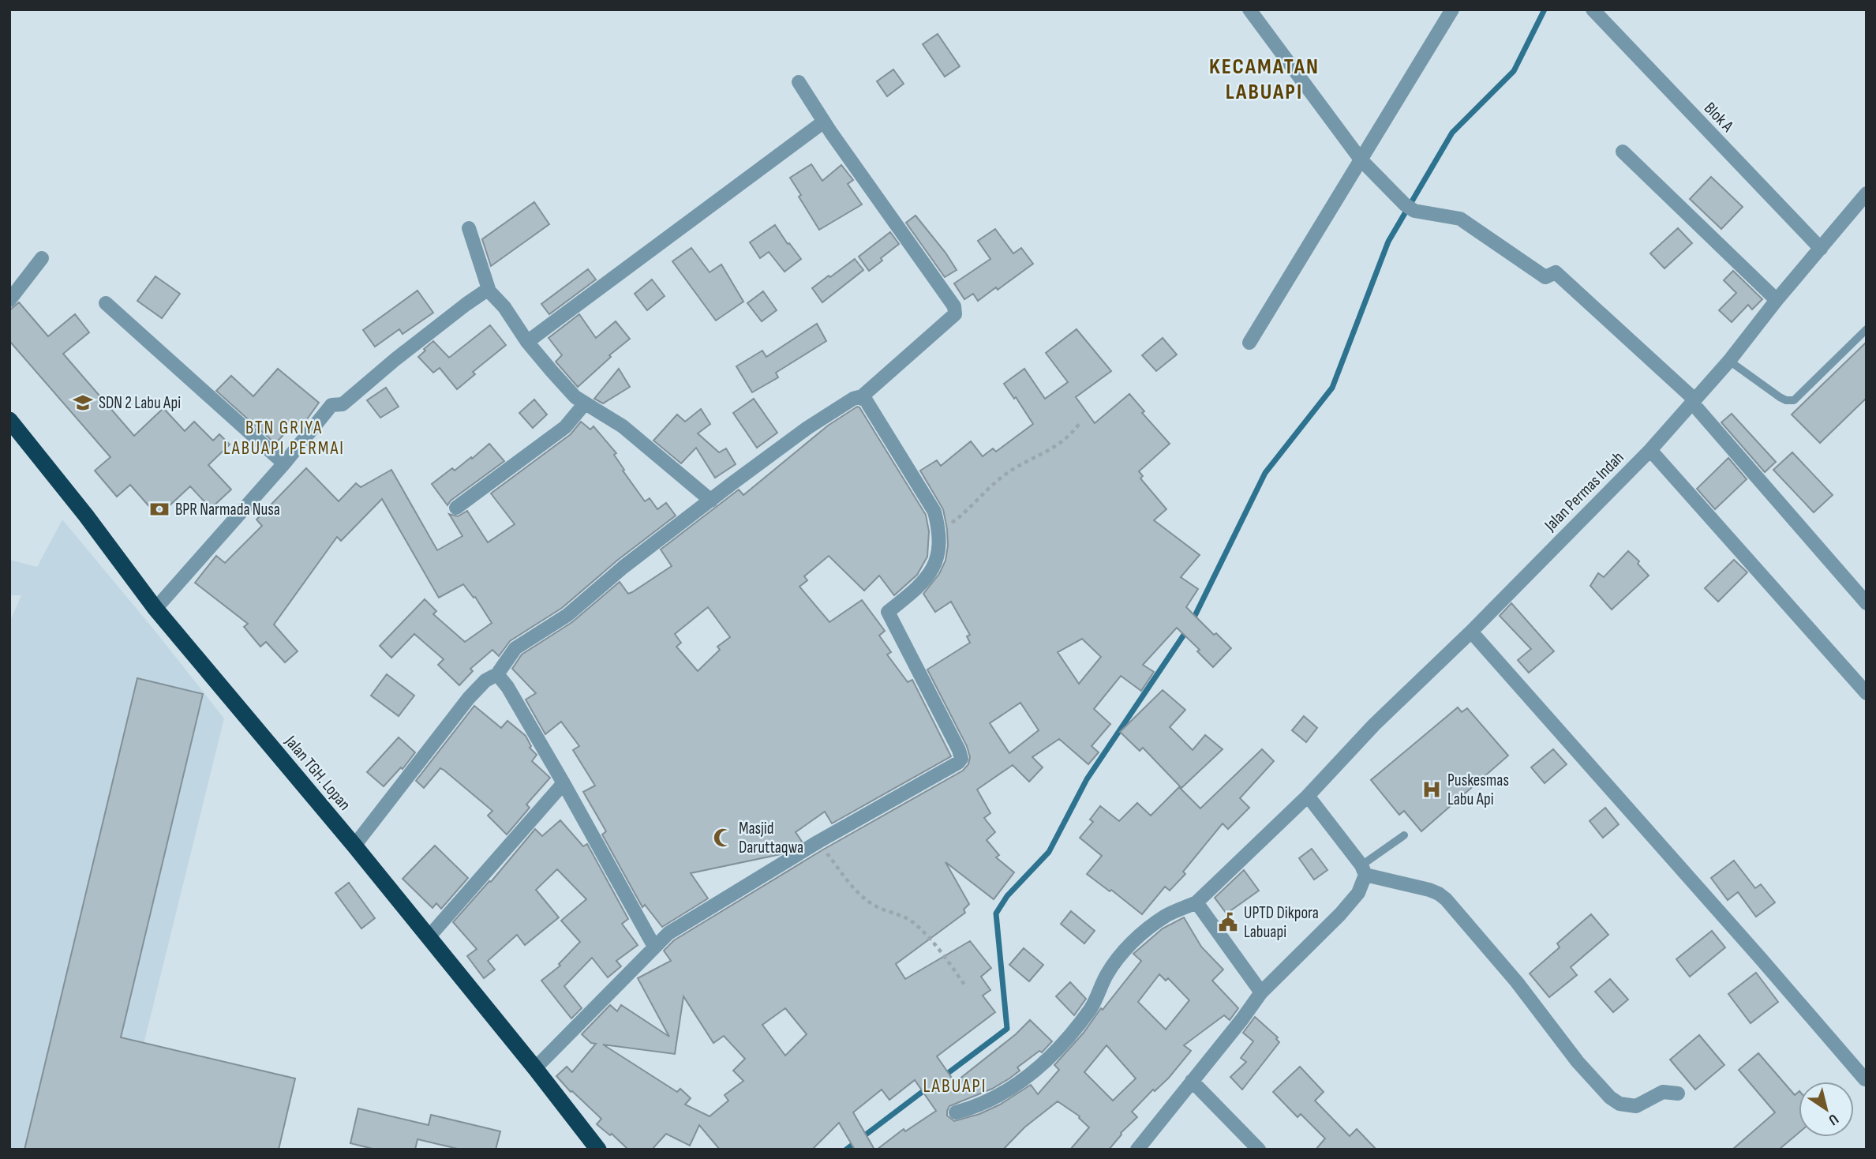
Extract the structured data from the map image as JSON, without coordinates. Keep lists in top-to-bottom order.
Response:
{
  "streets": {
    "highway": ["Jalan TGH. Lopan"],
    "street": ["Blok A", "Jalan Permas Indah"]
  },
  "crossings": [
    ["Blok A", "Jalan Permas Indah"]
  ],
  "districts": ["KECAMATAN LABUAPI", "BTN GRIYA LABUAPI PERMAI", "LABUAPI"],
  "places": {
    "school or university": ["SDN 2 Labu Api"],
    "bank": ["BPR Narmada Nusa"],
    "hospital": ["Puskesmas Labu Api"],
    "mosque": ["Masjid Daruttaqwa"],
    "public building": ["UPTD Dikpora Labuapi"]
  },
  "north": "bottom right"
}
